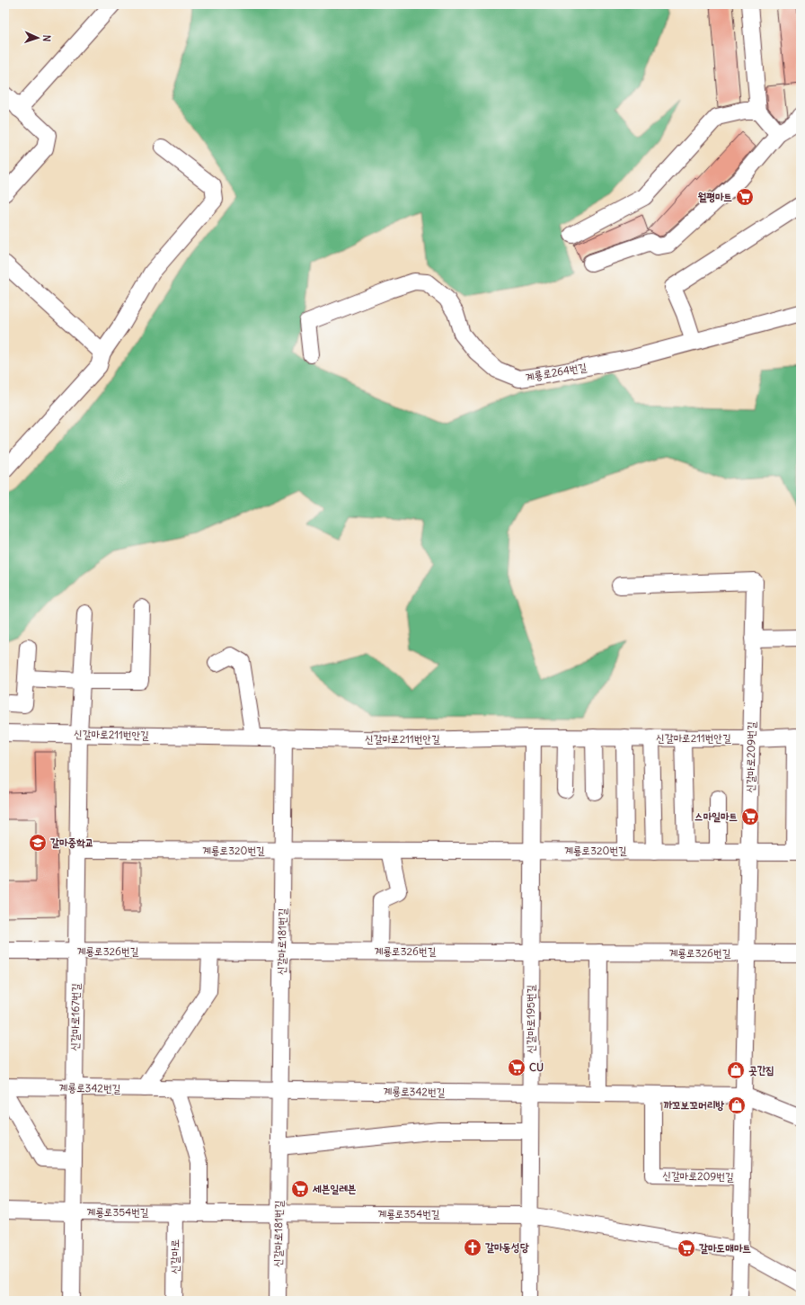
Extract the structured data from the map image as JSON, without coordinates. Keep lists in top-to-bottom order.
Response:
{
  "streets": {
    "street": [
      "계룡로264번길",
      "신갈마로211번안길",
      "신갈마로209번길",
      "계룡로320번길",
      "신갈마로181번길",
      "계룡로326번길",
      "신갈마로167번길",
      "신갈마로195번길",
      "계룡로342번길",
      "계룡로354번길",
      "신갈마로"
    ]
  },
  "crossings": [
    ["신갈마로211번안길", "신갈마로209번길"],
    ["신갈마로211번안길", "신갈마로181번길"],
    ["신갈마로211번안길", "신갈마로167번길"],
    ["신갈마로211번안길", "신갈마로195번길"],
    ["신갈마로209번길", "계룡로320번길"],
    ["신갈마로209번길", "계룡로326번길"],
    ["신갈마로209번길", "계룡로342번길"],
    ["신갈마로209번길", "계룡로354번길"],
    ["계룡로320번길", "신갈마로181번길"],
    ["계룡로320번길", "신갈마로167번길"],
    ["계룡로320번길", "신갈마로195번길"],
    ["신갈마로181번길", "계룡로326번길"],
    ["신갈마로181번길", "계룡로342번길"],
    ["신갈마로181번길", "계룡로354번길"],
    ["계룡로326번길", "신갈마로167번길"],
    ["계룡로326번길", "신갈마로195번길"],
    ["신갈마로167번길", "계룡로342번길"],
    ["신갈마로167번길", "계룡로354번길"],
    ["신갈마로195번길", "계룡로342번길"],
    ["신갈마로195번길", "계룡로354번길"],
    ["계룡로354번길", "신갈마로"]
  ],
  "places": {
    "supermarket": [
      "월평마트",
      "스마일마트",
      "CU",
      "세븐일레븐",
      "갈마도매마트"
    ],
    "school or university": ["갈마중학교"],
    "shop": ["곳간집", "까꼬보꼬머리방"],
    "church": ["갈마동성당"]
  },
  "north": "right"
}
